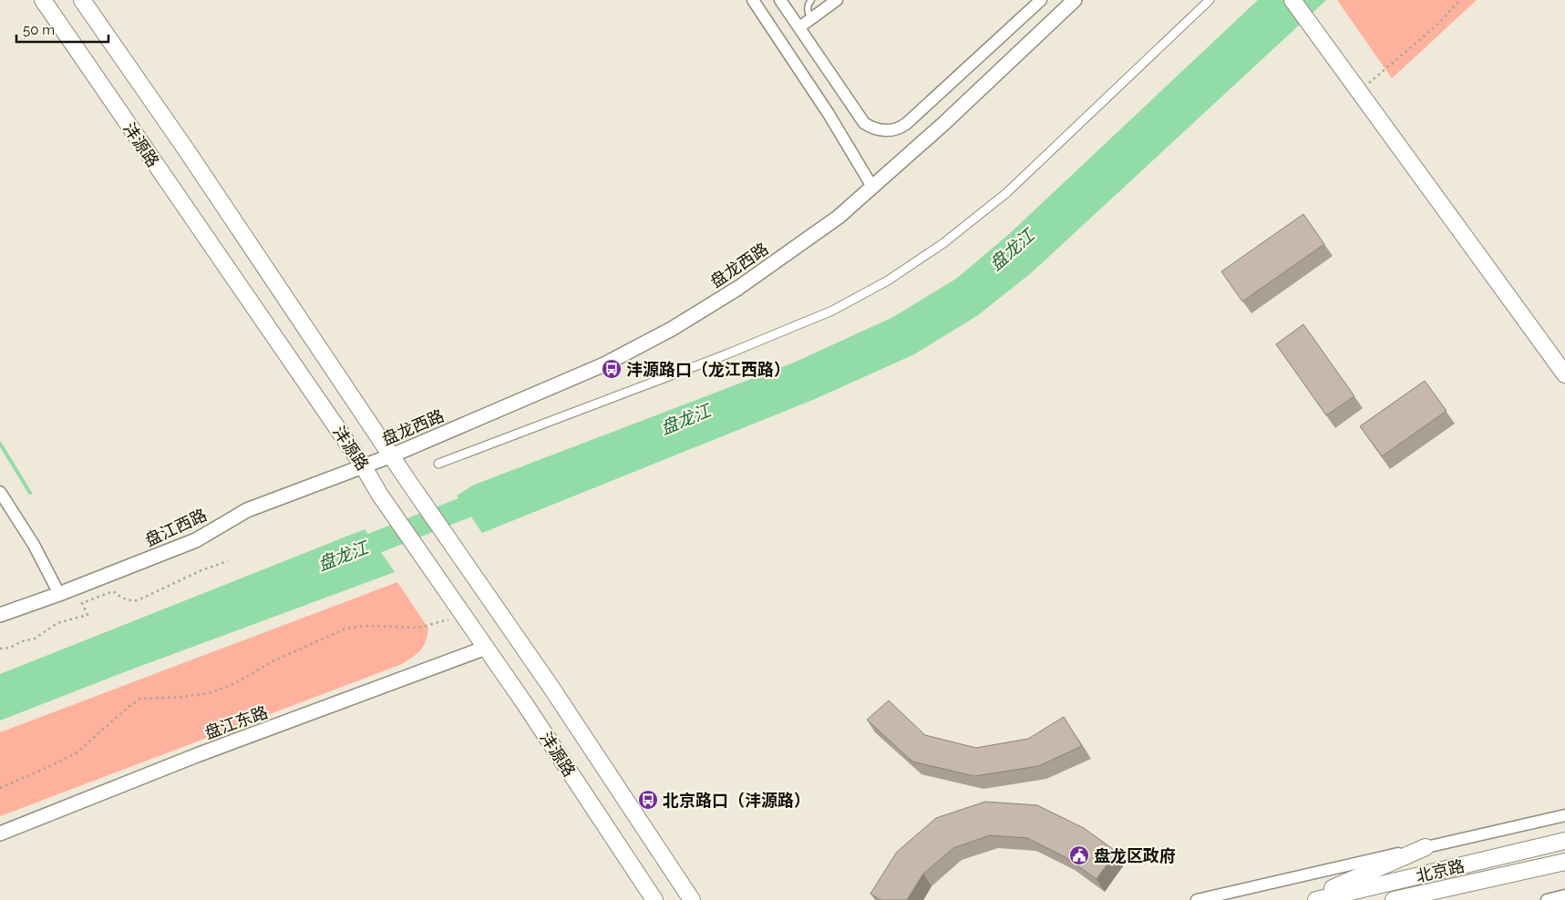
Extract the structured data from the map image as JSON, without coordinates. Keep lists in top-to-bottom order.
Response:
{
  "streets": {
    "main road": ["沣源路", "北京路"],
    "street": ["盘龙西路", "盘江西路", "盘江东路"]
  },
  "crossings": [
    ["沣源路", "盘龙西路"],
    ["沣源路", "盘江西路"],
    ["沣源路", "盘江东路"],
    ["盘龙西路", "盘江西路"]
  ],
  "water": ["盘龙江"],
  "places": {
    "bus stop": ["沣源路口（龙江西路）", "北京路口（沣源路）"],
    "public building": ["盘龙区政府"]
  },
  "scale_bar": "50 m"
}
